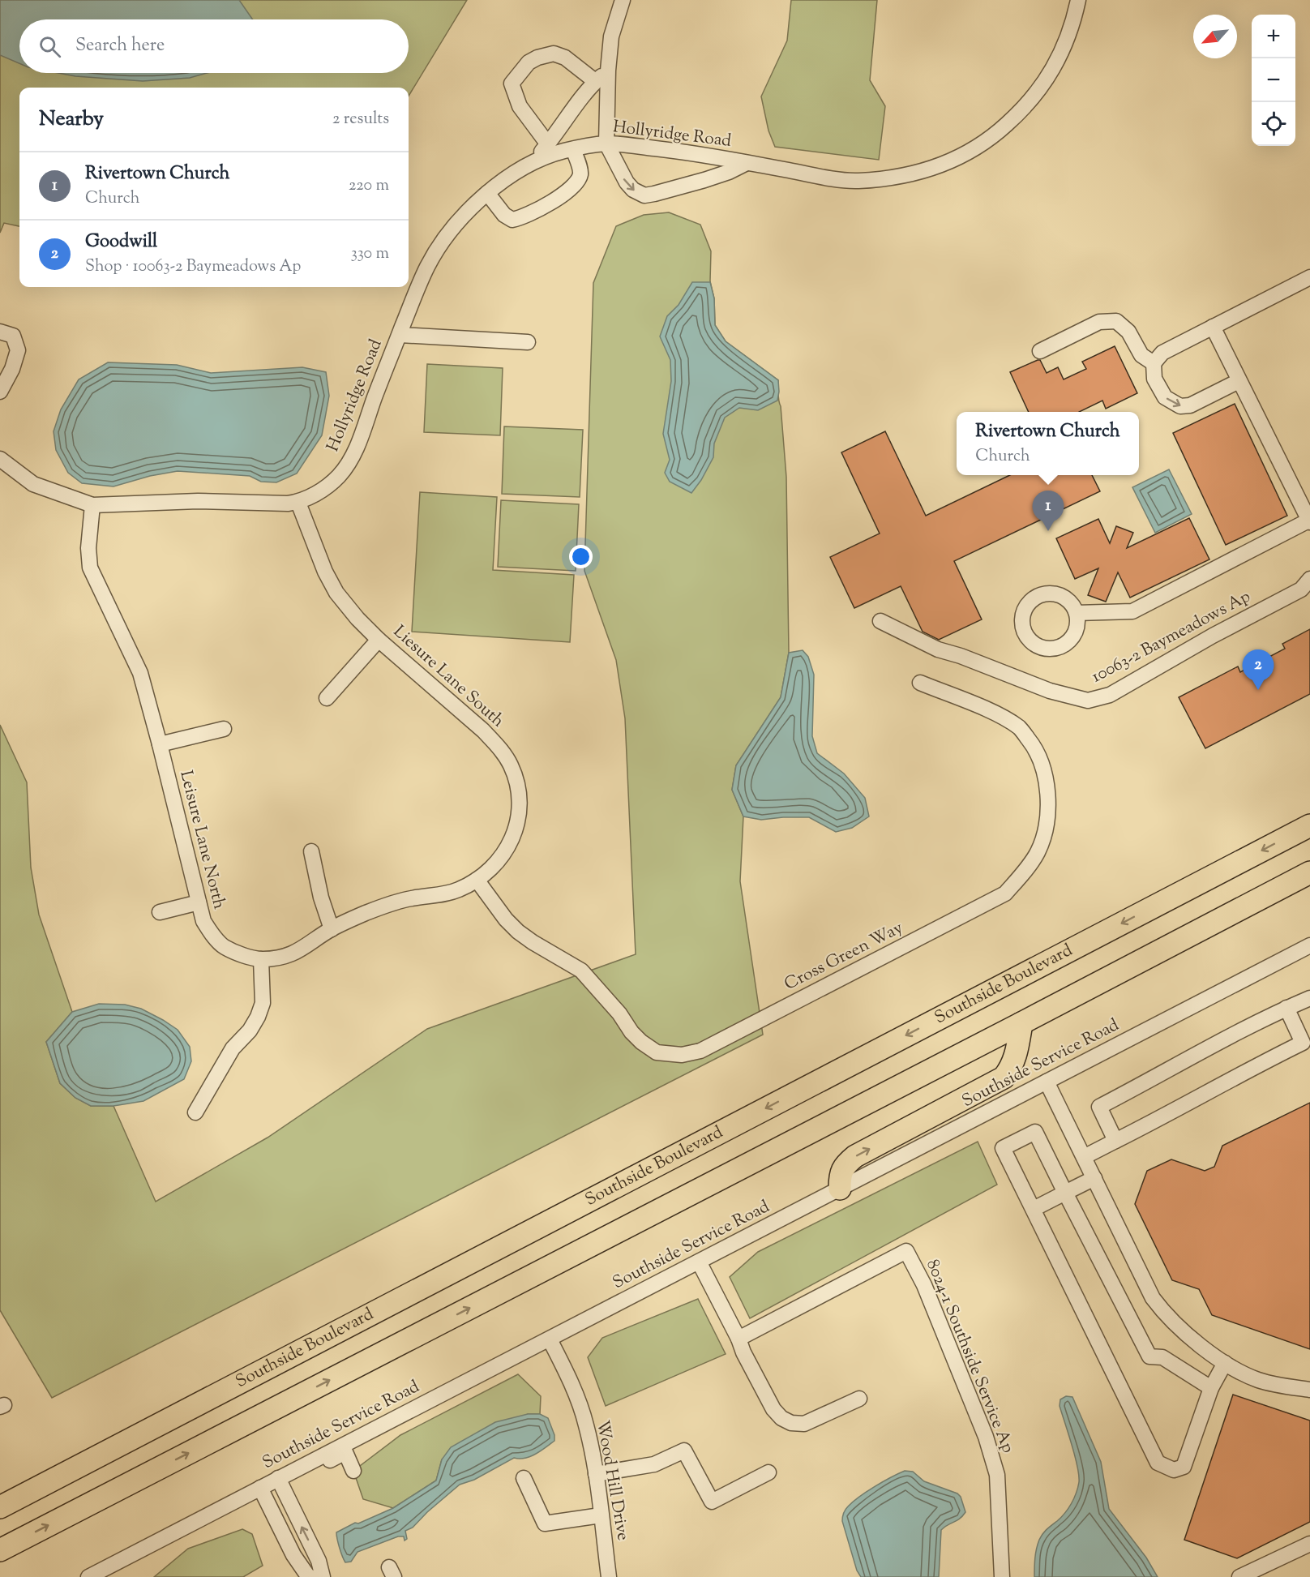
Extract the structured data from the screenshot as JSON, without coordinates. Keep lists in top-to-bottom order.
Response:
{
  "streets": {
    "highway": ["Southside Boulevard"],
    "street": [
      "Hollyridge Road",
      "10063-2 Baymeadows Ap",
      "Liesure Lane South",
      "Leisure Lane North",
      "Cross Green Way",
      "Southside Service Road",
      "8024-1 Southside Service Ap",
      "Wood Hill Drive"
    ]
  },
  "crossings": [
    ["Hollyridge Road", "Liesure Lane South"],
    ["Hollyridge Road", "Leisure Lane North"],
    ["Liesure Lane South", "Leisure Lane North"],
    ["Liesure Lane South", "Cross Green Way"],
    ["Leisure Lane North", "Cross Green Way"],
    ["Southside Service Road", "Wood Hill Drive"]
  ],
  "north": "bottom left",
  "page": {
    "map_buttons": ["+", "−"],
    "search": "Search here",
    "heading": ["Nearby", "2 results"],
    "list": [
      {
        "mark": "1",
        "name": "Rivertown Church",
        "note": "Church",
        "value": "220 m"
      },
      {
        "mark": "2",
        "name": "Goodwill",
        "note": "Shop · 10063-2 Baymeadows Ap",
        "value": "330 m"
      }
    ],
    "popup": ["Rivertown Church", "Church"],
    "pins": ["1", "2"]
  }
}
